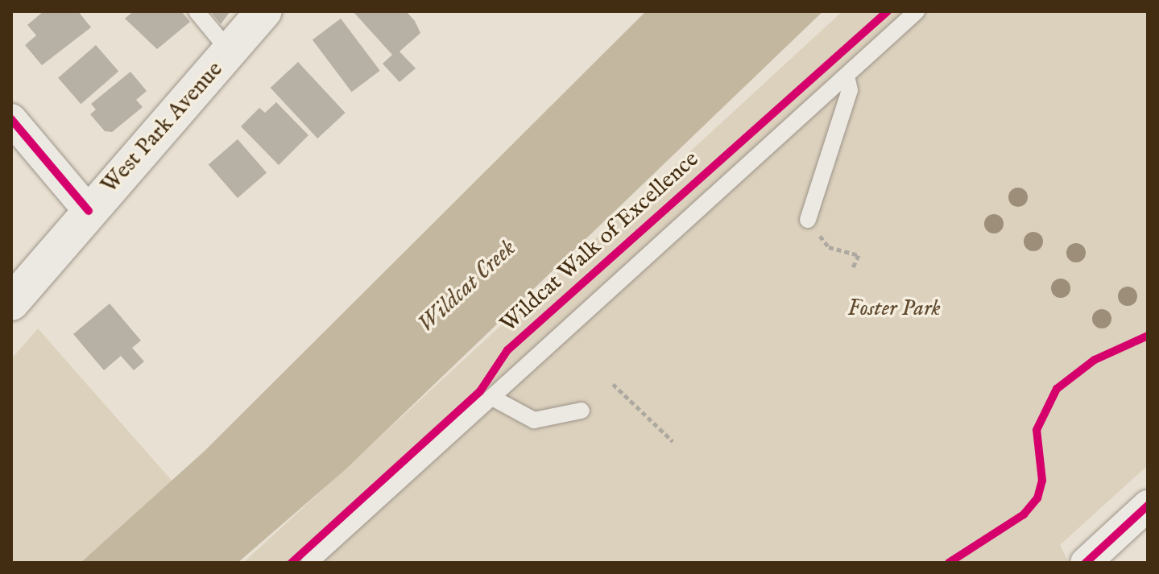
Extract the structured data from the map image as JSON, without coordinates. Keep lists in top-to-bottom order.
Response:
{
  "streets": {
    "main road": ["West Park Avenue"],
    "cycle path": ["Wildcat Walk of Excellence"]
  },
  "water": ["Wildcat Creek"],
  "parks": ["Foster Park"]
}
